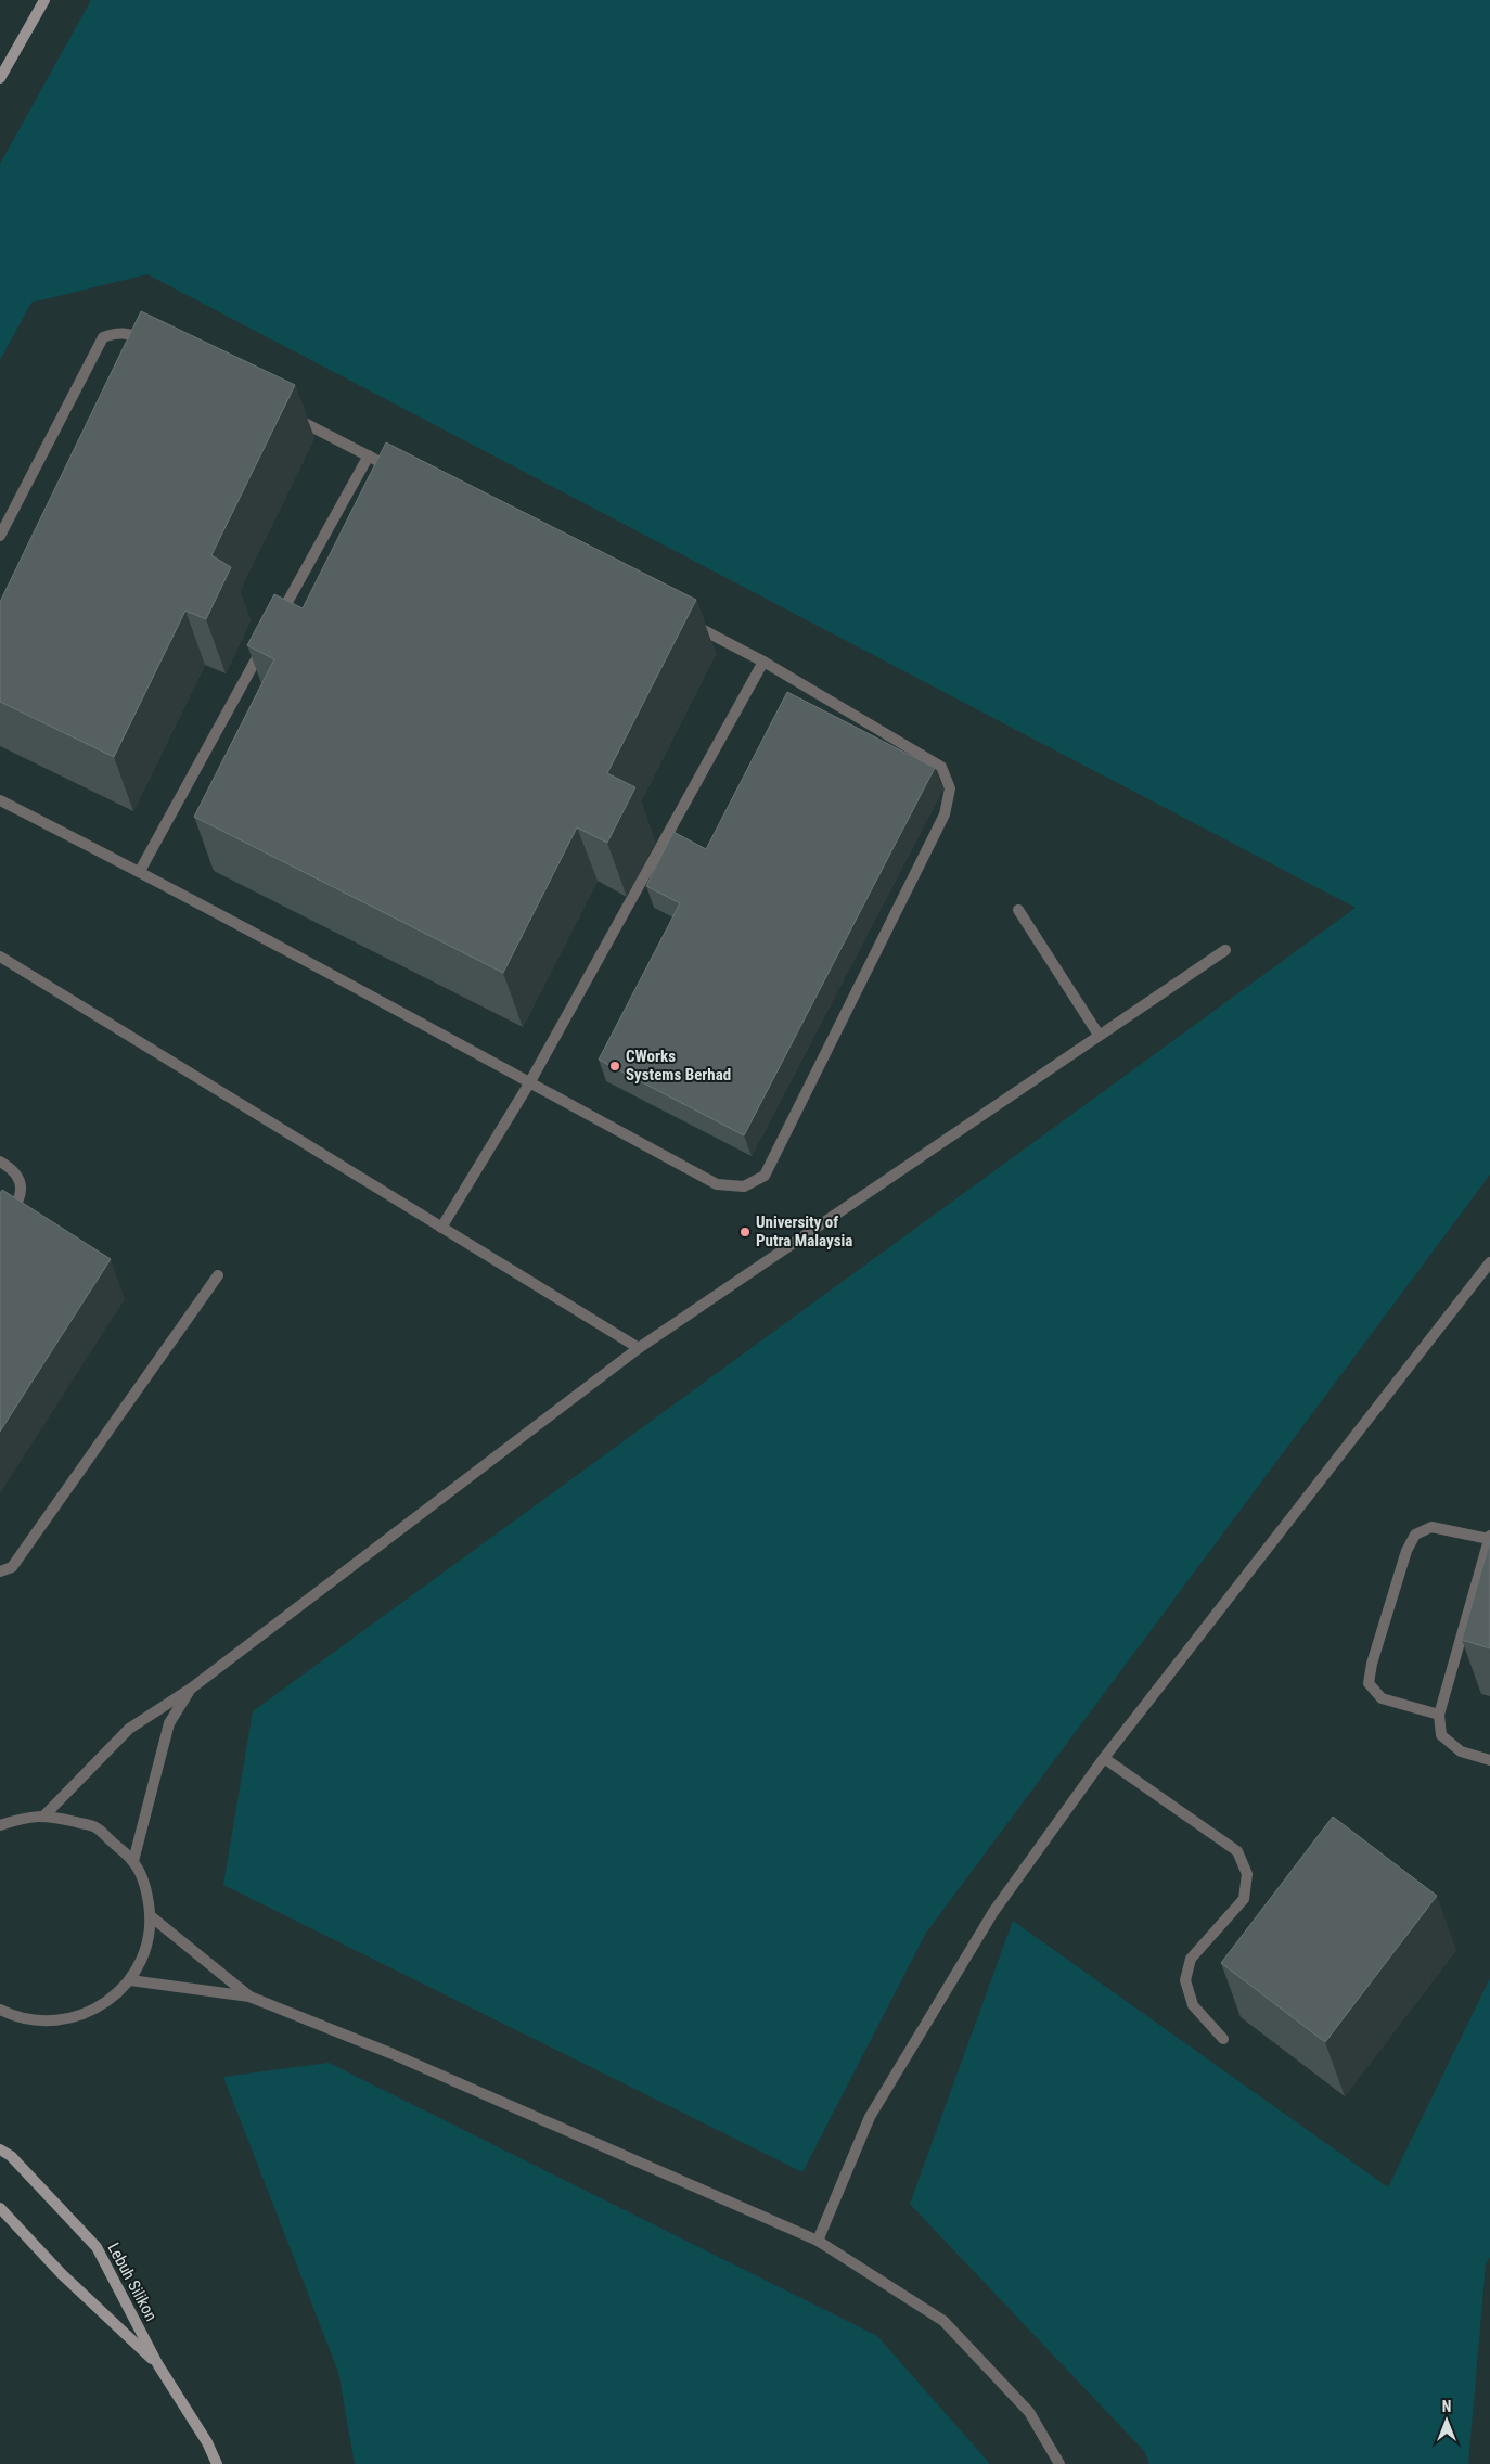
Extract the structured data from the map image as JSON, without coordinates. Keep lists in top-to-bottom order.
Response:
{
  "streets": {
    "street": ["Lebuh Silikon"]
  },
  "places": ["CWorks Systems Berhad", "University of Putra Malaysia"],
  "north": "top"
}
